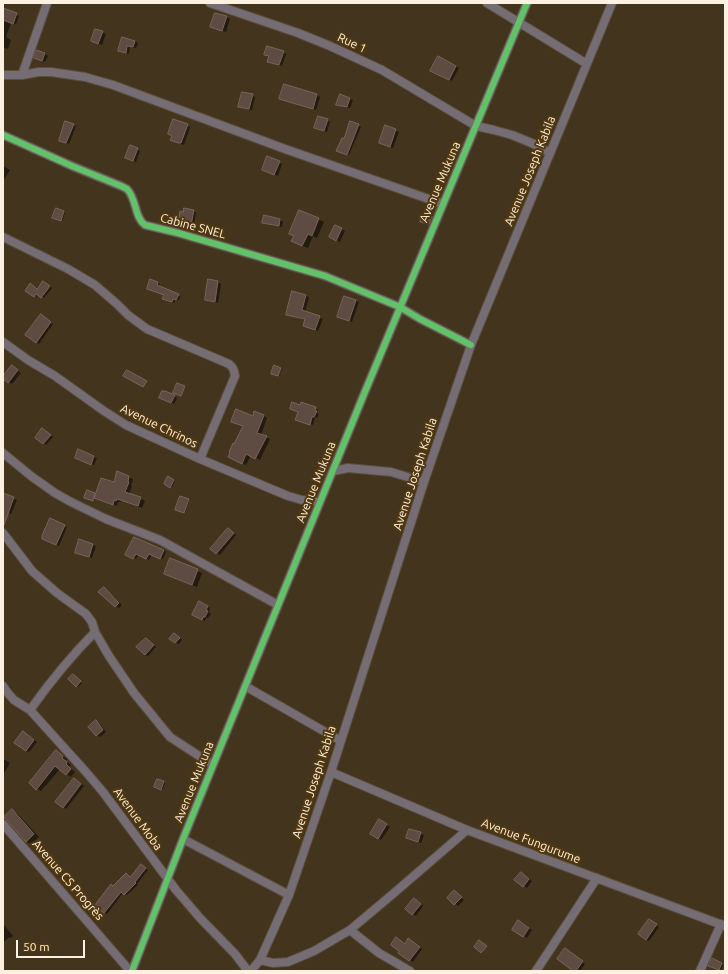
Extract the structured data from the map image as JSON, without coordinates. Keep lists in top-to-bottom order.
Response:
{
  "streets": {
    "street": [
      "Rue 1",
      "Avenue Joseph Kabila",
      "Avenue Mukuna",
      "Cabine SNEL",
      "Avenue Chrinos",
      "Avenue Moba",
      "Avenue Fungurume",
      "Avenue CS Progrès"
    ]
  },
  "crossings": [
    ["Rue 1", "Avenue Joseph Kabila"],
    ["Rue 1", "Avenue Mukuna"],
    ["Avenue Joseph Kabila", "Cabine SNEL"],
    ["Avenue Joseph Kabila", "Avenue Moba"],
    ["Avenue Joseph Kabila", "Avenue Fungurume"],
    ["Avenue Mukuna", "Cabine SNEL"],
    ["Avenue Mukuna", "Avenue Chrinos"],
    ["Avenue Mukuna", "Avenue Moba"],
    ["Avenue Mukuna", "Avenue CS Progrès"]
  ],
  "scale_bar": "50 m"
}
